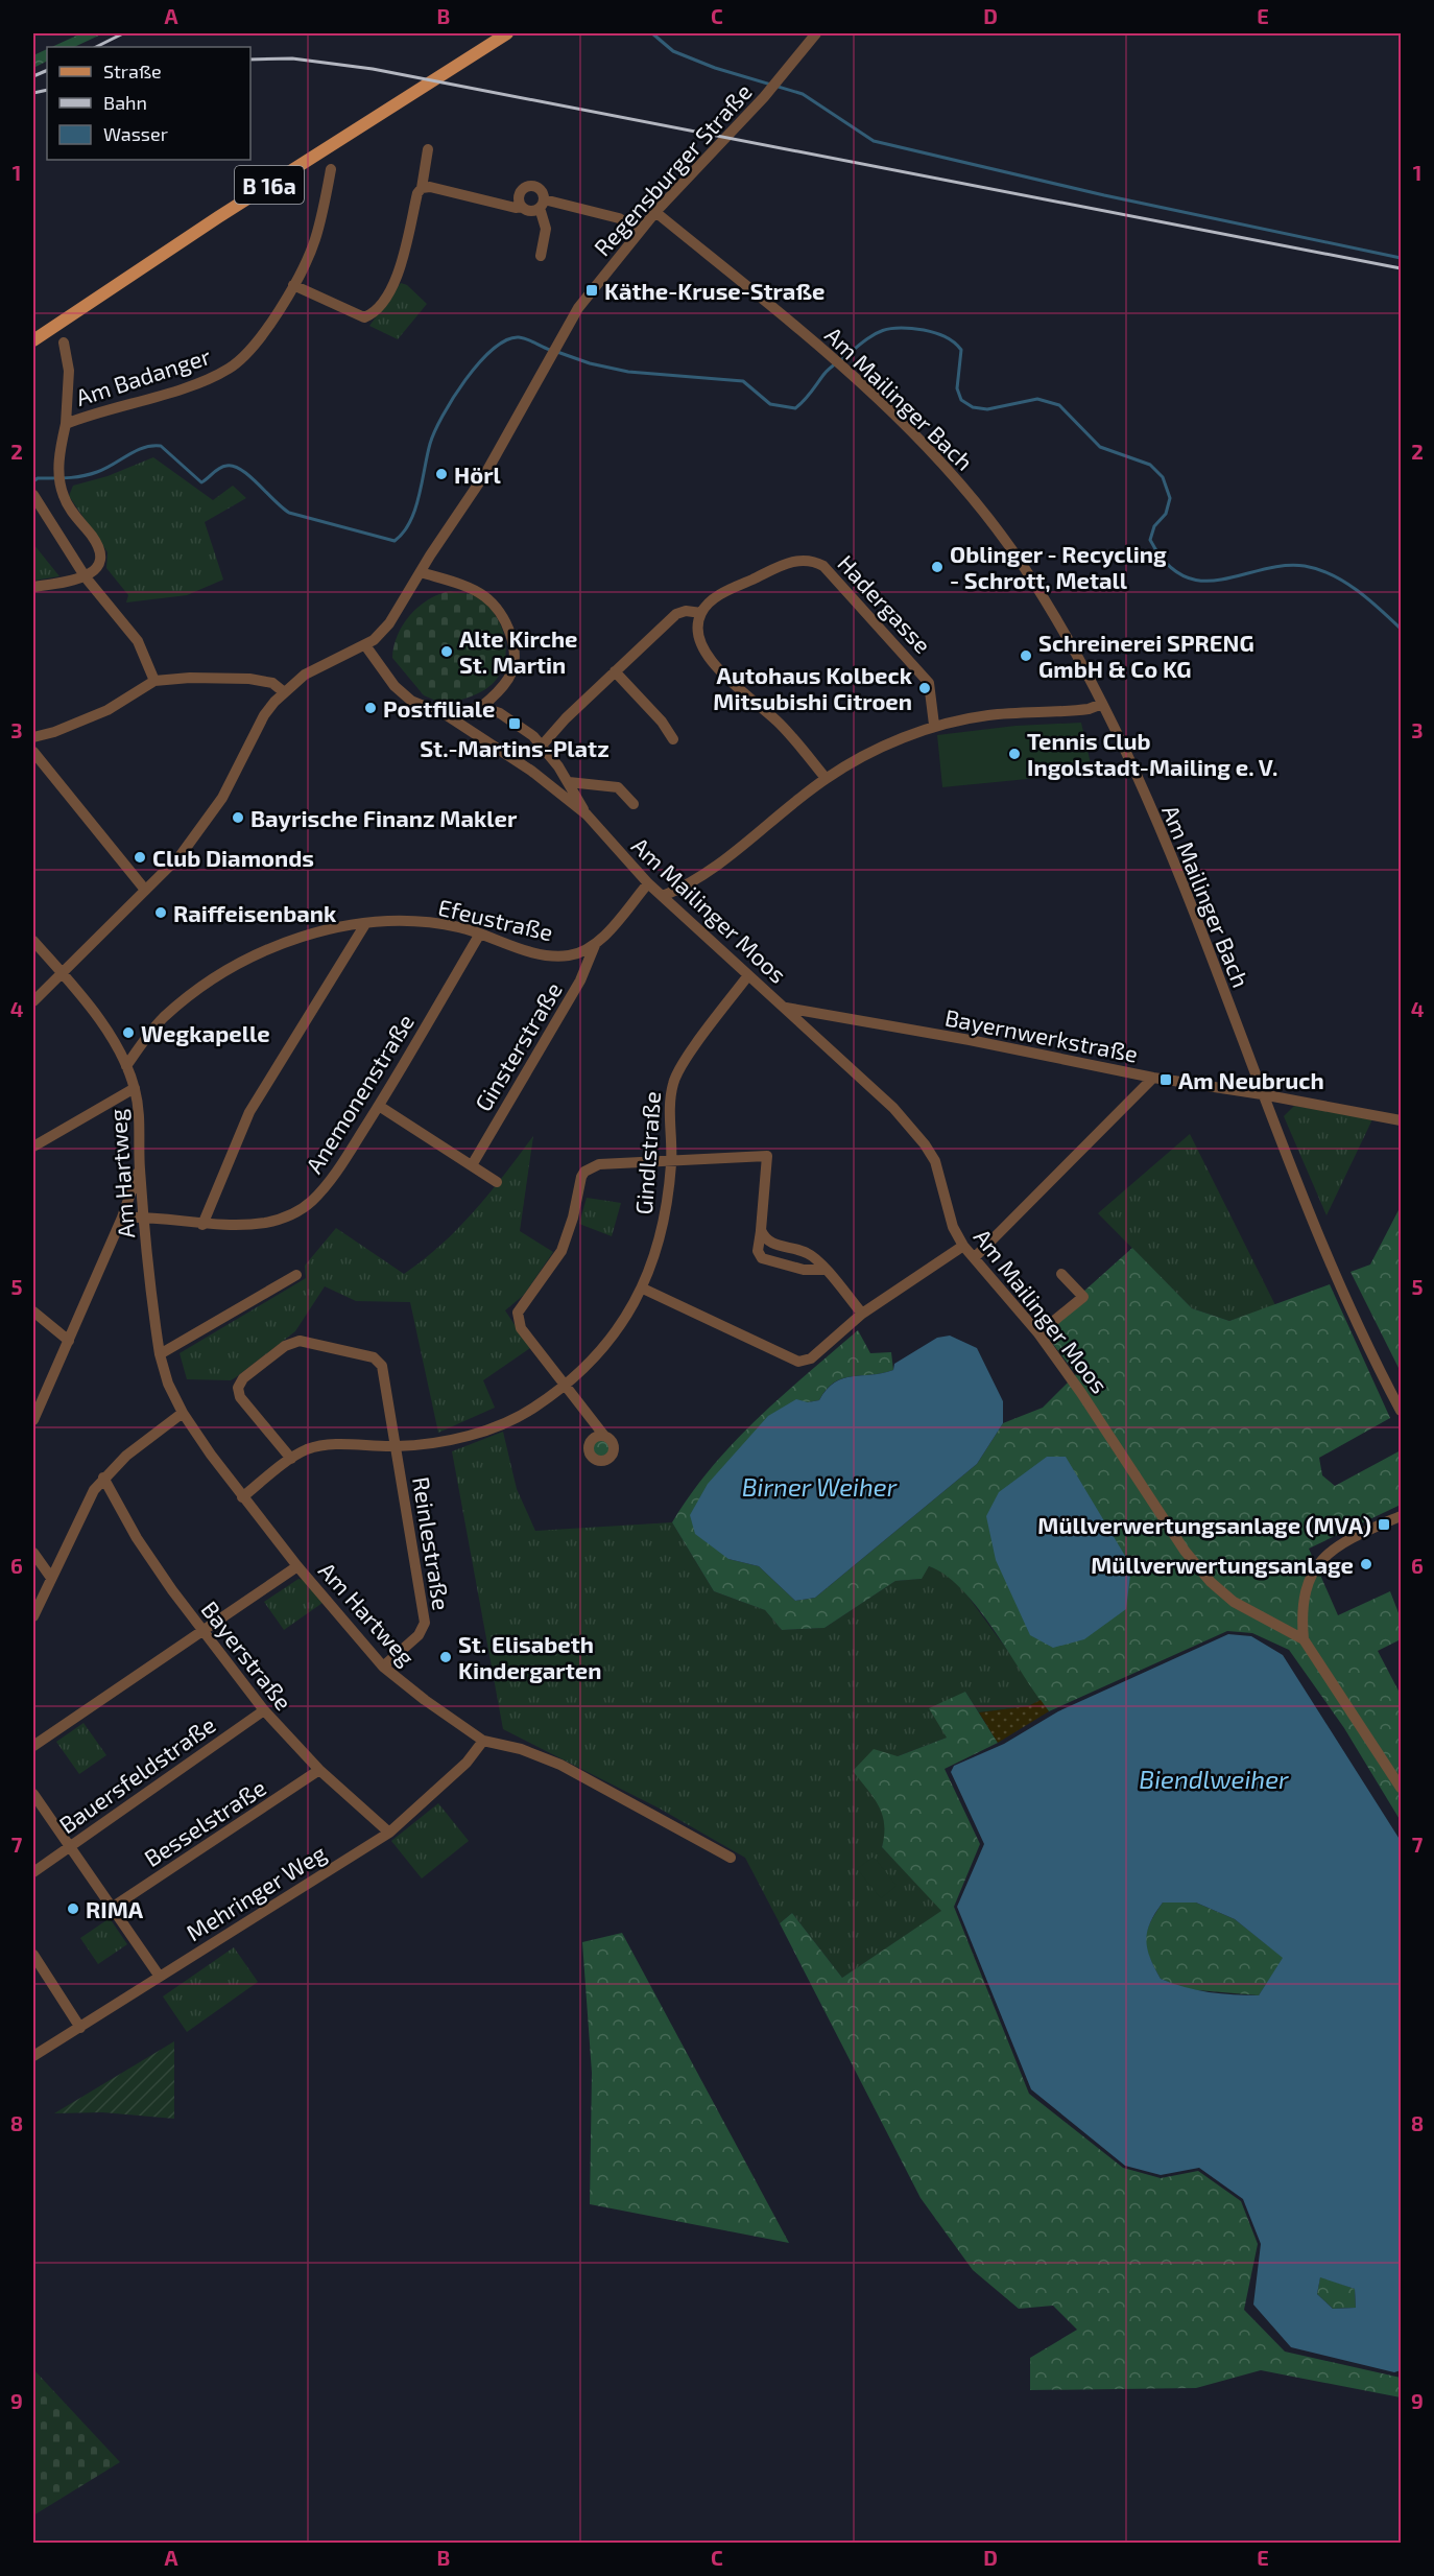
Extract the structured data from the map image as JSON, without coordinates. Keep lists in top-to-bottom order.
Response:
{
  "streets": {
    "main road": ["B 16a"],
    "street": [
      "Regensburger Straße",
      "Am Badanger",
      "Am Mailinger Bach",
      "Hadergasse",
      "Am Mailinger Moos",
      "Efeustraße",
      "Bayernwerkstraße",
      "Ginsterstraße",
      "Anemonenstraße",
      "Gindlstraße",
      "Am Hartweg",
      "Reinlestraße",
      "Bayerstraße",
      "Bauersfeldstraße",
      "Besselstraße",
      "Mehringer Weg"
    ]
  },
  "crossings": [
    ["Regensburger Straße", "Am Mailinger Bach"],
    ["Regensburger Straße", "Am Mailinger Moos"],
    ["Regensburger Straße", "Am Hartweg"],
    ["Am Mailinger Bach", "Bayernwerkstraße"],
    ["Am Mailinger Moos", "Efeustraße"],
    ["Am Mailinger Moos", "Bayernwerkstraße"],
    ["Am Mailinger Moos", "Gindlstraße"],
    ["Efeustraße", "Ginsterstraße"],
    ["Efeustraße", "Anemonenstraße"],
    ["Efeustraße", "Am Hartweg"],
    ["Anemonenstraße", "Am Hartweg"],
    ["Gindlstraße", "Am Hartweg"],
    ["Gindlstraße", "Reinlestraße"],
    ["Am Hartweg", "Reinlestraße"],
    ["Am Hartweg", "Mehringer Weg"],
    ["Bayerstraße", "Bauersfeldstraße"],
    ["Bayerstraße", "Besselstraße"],
    ["Bayerstraße", "Mehringer Weg"]
  ],
  "water": ["Birner Weiher", "Biendlweiher"],
  "places": {
    "transit": [
      "Käthe-Kruse-Straße",
      "St.-Martins-Platz",
      "Am Neubruch",
      "Müllverwertungsanlage (MVA)"
    ],
    "other": [
      "Hörl",
      "Oblinger - Recycling - Schrott, Metall",
      "Alte Kirche St. Martin",
      "Schreinerei SPRENG GmbH & Co KG",
      "Autohaus Kolbeck Mitsubishi Citroen",
      "Postfiliale",
      "Tennis Club Ingolstadt-Mailing e. V.",
      "Bayrische Finanz Makler",
      "Club Diamonds",
      "Raiffeisenbank",
      "Wegkapelle",
      "Müllverwertungsanlage",
      "St. Elisabeth Kindergarten",
      "RIMA"
    ]
  },
  "legend": ["Straße", "Bahn", "Wasser"],
  "grid": {
    "columns": [
      "A",
      "B",
      "C",
      "D",
      "E"
    ],
    "rows": [
      "1",
      "2",
      "3",
      "4",
      "5",
      "6",
      "7",
      "8",
      "9"
    ]
  }
}
